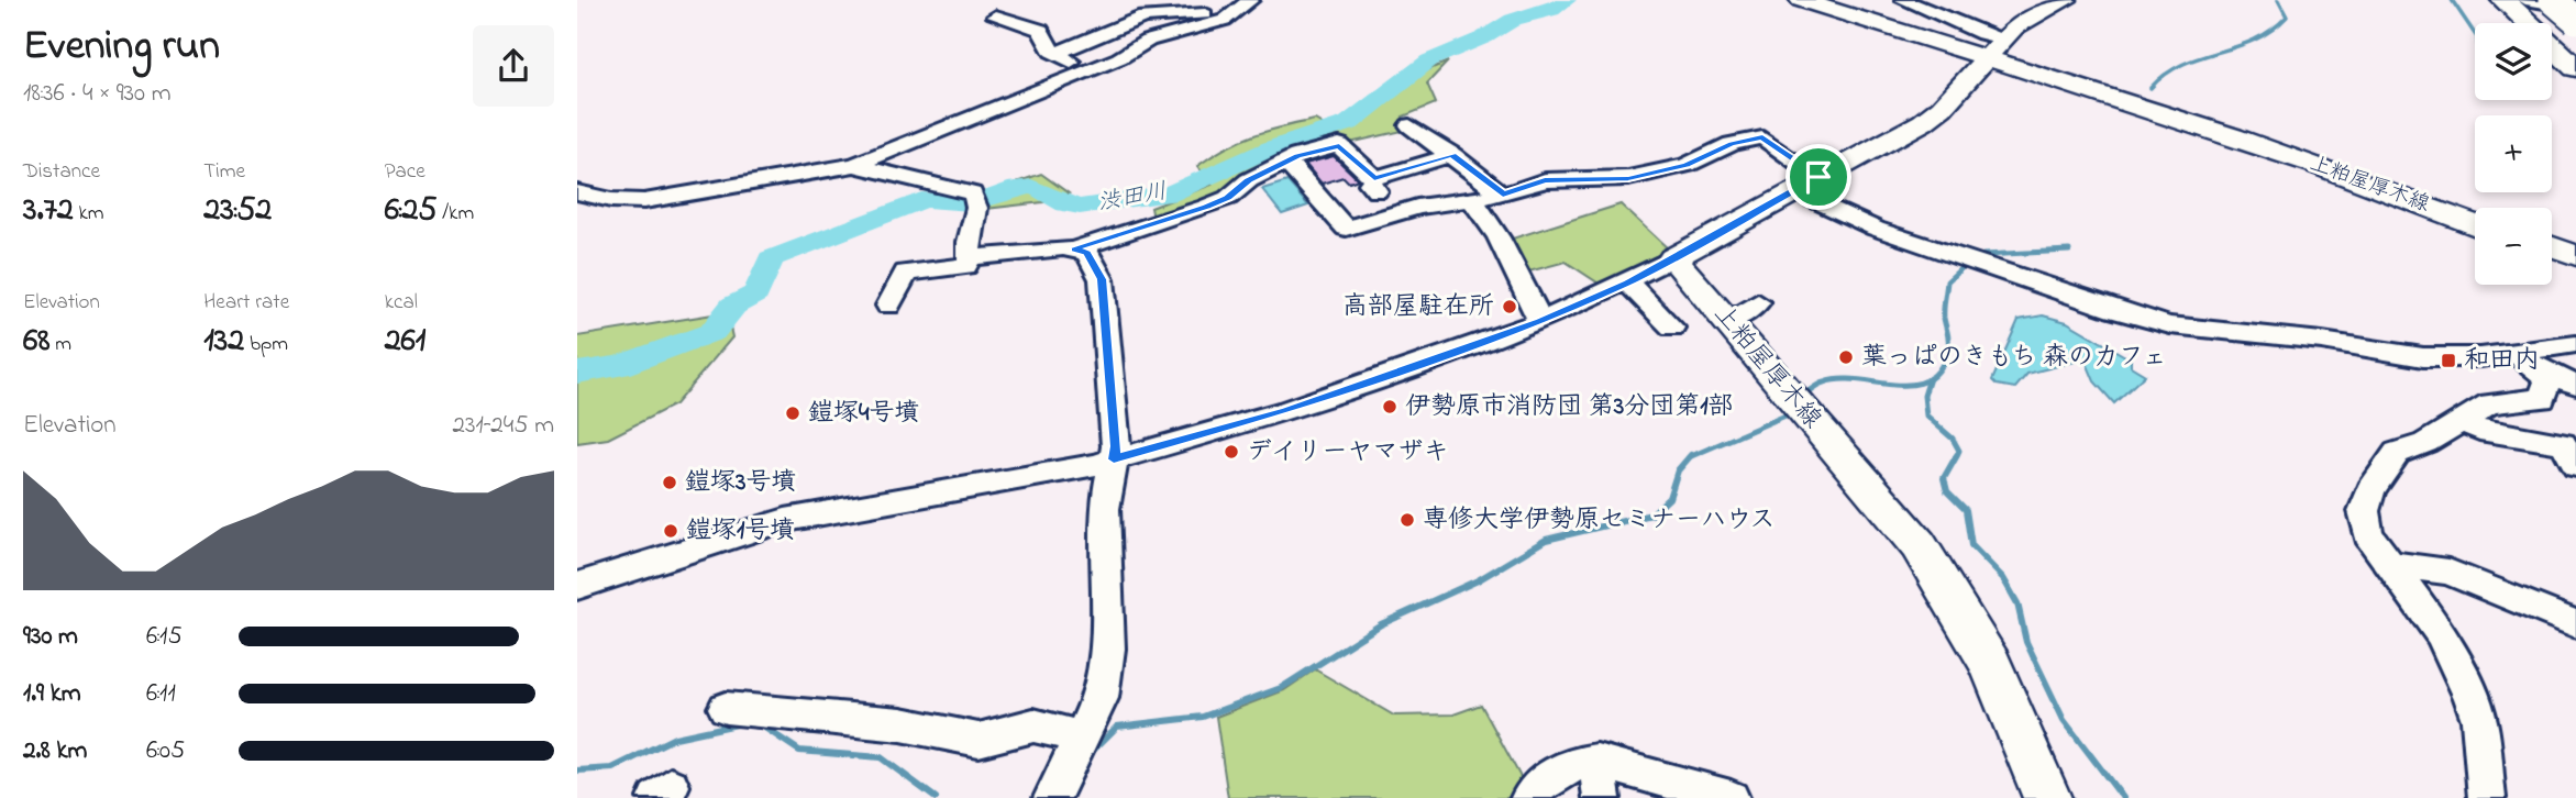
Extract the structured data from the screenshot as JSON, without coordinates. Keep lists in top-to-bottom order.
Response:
{
  "streets": {
    "main road": ["上粕屋厚木線"]
  },
  "water": ["渋田川"],
  "places": {
    "other": [
      "高部屋駐在所",
      "葉っぱのきもち 森のカフェ",
      "伊勢原市消防団 第3分団第1部",
      "鎧塚4号墳",
      "デイリーヤマザキ",
      "鎧塚3号墳",
      "専修大学伊勢原セミナーハウス",
      "鎧塚1号墳"
    ],
    "transit": ["和田内"]
  },
  "page": {
    "heading": ["Evening run", "18:36 · 4 × 930 m"],
    "map_buttons": ["+", "−"],
    "stats": [
      ["Distance", "3.72 km"],
      ["Time", "23:52"],
      ["Pace", "6:25 /km"],
      ["Elevation", "68 m"],
      ["Heart rate", "132 bpm"],
      ["kcal", "261"]
    ],
    "chart": ["Elevation", "231–245 m"],
    "list": [
      {
        "name": "930 m",
        "note": "6:15"
      },
      {
        "name": "1.9 km",
        "note": "6:11"
      },
      {
        "name": "2.8 km",
        "note": "6:05"
      }
    ]
  }
}
